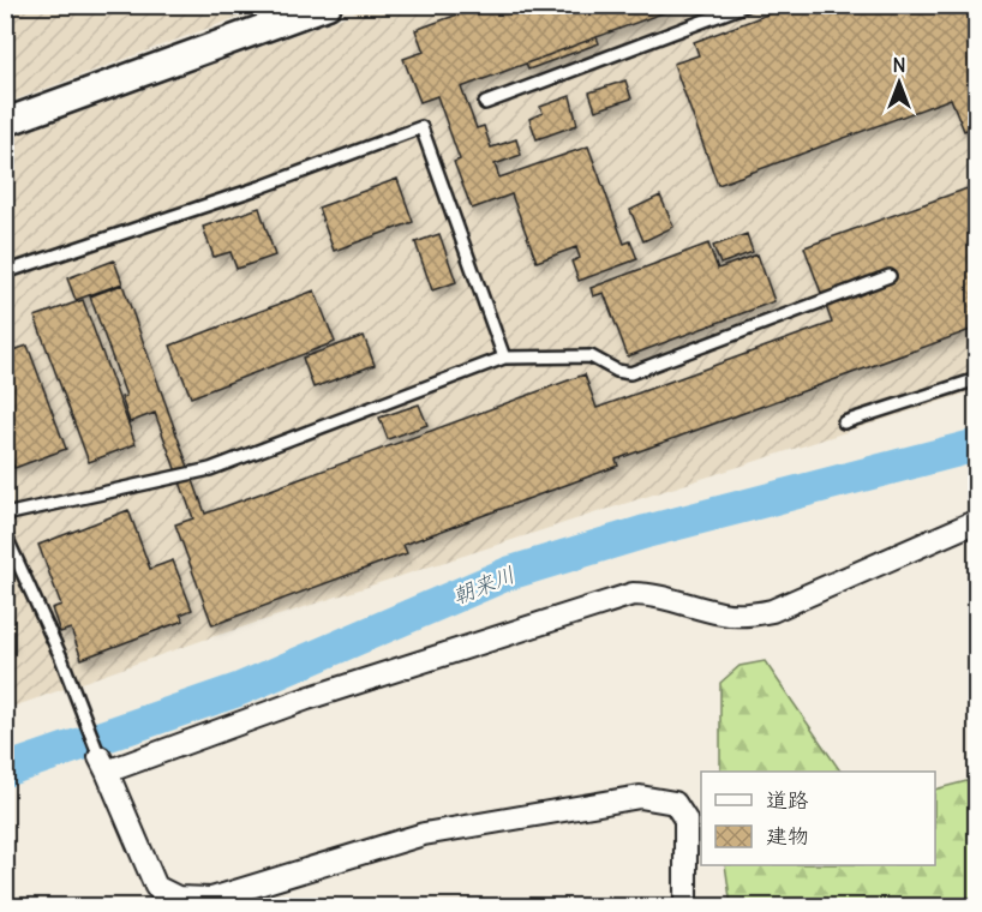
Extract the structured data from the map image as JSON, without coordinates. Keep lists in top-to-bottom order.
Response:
{
  "water": ["朝来川"],
  "legend": ["道路", "建物"],
  "north": "top"
}
